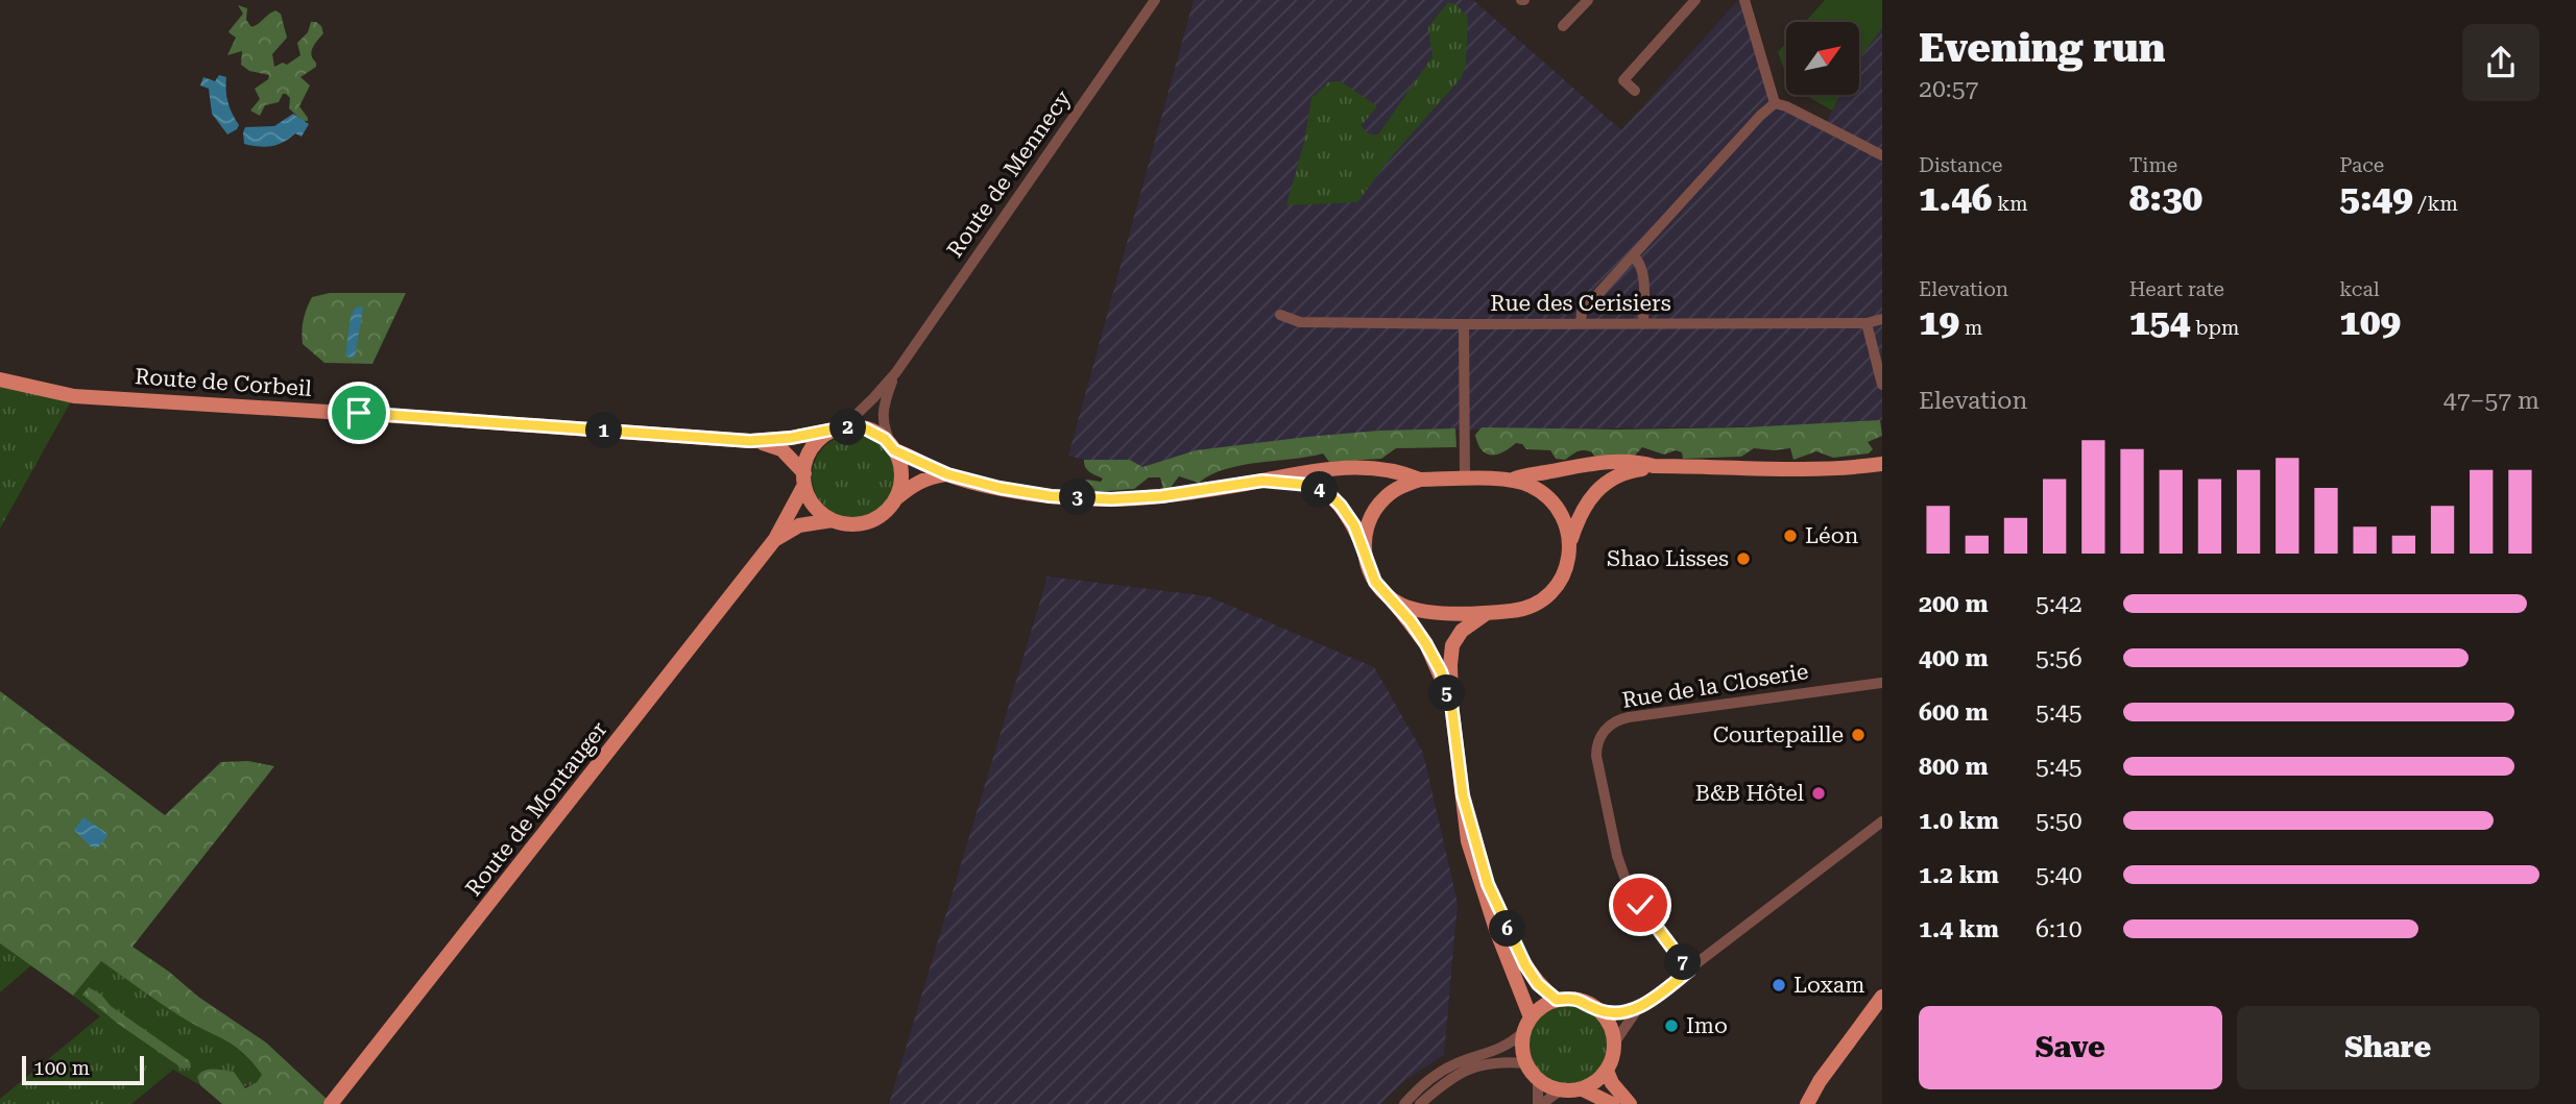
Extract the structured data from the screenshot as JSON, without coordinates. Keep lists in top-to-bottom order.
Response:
{
  "streets": {
    "main road": ["Route de Corbeil", "Route de Montauger"],
    "street": ["Route de Mennecy", "Rue des Cerisiers", "Rue de la Closerie"]
  },
  "crossings": [
    ["Route de Mennecy", "Route de Corbeil"],
    ["Route de Mennecy", "Route de Montauger"],
    ["Route de Corbeil", "Route de Montauger"]
  ],
  "places": [
    "Léon",
    "Shao Lisses",
    "Courtepaille",
    "B&B Hôtel",
    "Loxam",
    "Imo"
  ],
  "scale_bar": "100 m",
  "north": "top right",
  "page": {
    "heading": ["Evening run", "20:57"],
    "stats": [
      ["Distance", "1.46 km"],
      ["Time", "8:30"],
      ["Pace", "5:49 /km"],
      ["Elevation", "19 m"],
      ["Heart rate", "154 bpm"],
      ["kcal", "109"]
    ],
    "chart": ["Elevation", "47–57 m"],
    "pins": [
      "2",
      "1",
      "4",
      "3",
      "5",
      "6",
      "7"
    ],
    "list": [
      {
        "name": "200 m",
        "note": "5:42"
      },
      {
        "name": "400 m",
        "note": "5:56"
      },
      {
        "name": "600 m",
        "note": "5:45"
      },
      {
        "name": "800 m",
        "note": "5:45"
      },
      {
        "name": "1.0 km",
        "note": "5:50"
      },
      {
        "name": "1.2 km",
        "note": "5:40"
      },
      {
        "name": "1.4 km",
        "note": "6:10"
      }
    ],
    "buttons": ["Save", "Share"],
    "scale": "100 m"
  }
}
